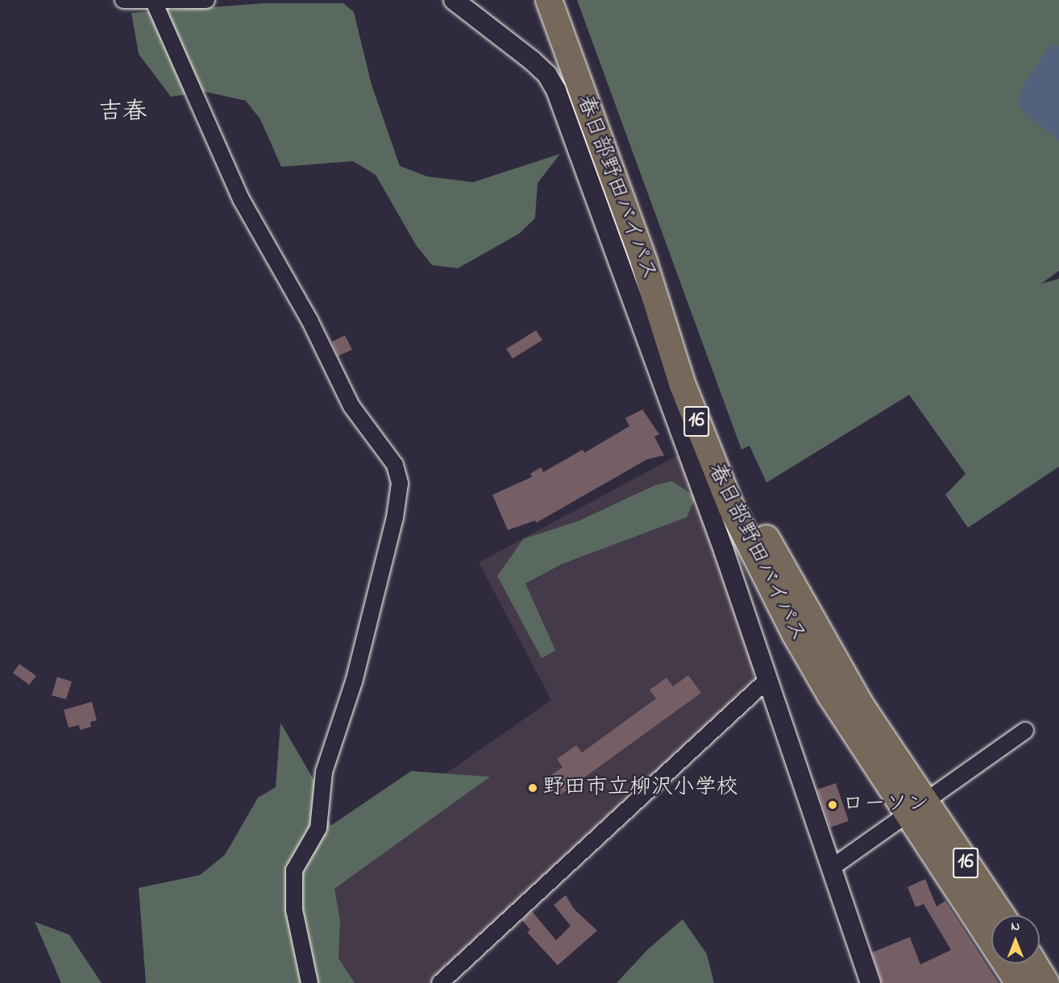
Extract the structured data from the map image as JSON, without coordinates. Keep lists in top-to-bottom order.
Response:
{
  "streets": {
    "highway": ["春日部野田バイパス", "16"]
  },
  "districts": ["吉春"],
  "places": ["野田市立柳沢小学校", "ローソン"],
  "north": "top"
}
